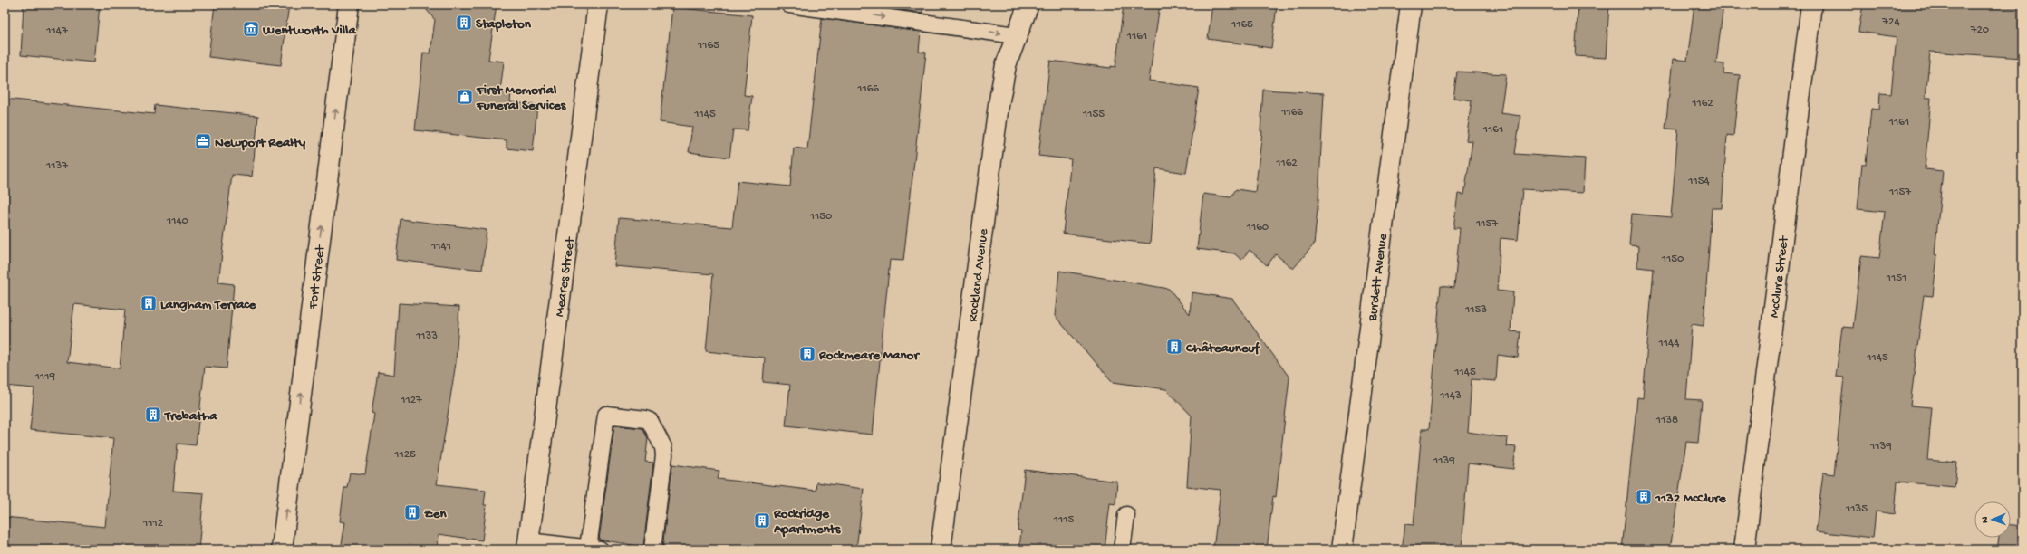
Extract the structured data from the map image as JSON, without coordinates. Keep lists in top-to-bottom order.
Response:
{
  "streets": {
    "street": [
      "Rockland Avenue",
      "Fort Street",
      "Meares Street",
      "Burdett Avenue",
      "McClure Street"
    ]
  },
  "one_way": ["Fort Street"],
  "places": {
    "building": [
      "Stapleton",
      "Langham Terrace",
      "Châteauneuf",
      "Rockmeare Manor",
      "Trebatha",
      "1132 McClure",
      "Zen",
      "Rockridge Apartments"
    ],
    "museum": ["Wentworth Villa"],
    "shop": ["First Memorial Funeral Services"],
    "office": ["Newport Realty"]
  },
  "house_numbers": [
    "724",
    "1165",
    "720",
    "1147",
    "1161",
    "1165",
    "1166",
    "1162",
    "1166",
    "1145",
    "1155",
    "1161",
    "1161",
    "1162",
    "1137",
    "1154",
    "1157",
    "1150",
    "1140",
    "1157",
    "1160",
    "1141",
    "1150",
    "1151",
    "1153",
    "1133",
    "1144",
    "1145",
    "1145",
    "1119",
    "1143",
    "1127",
    "1138",
    "1139",
    "1125",
    "1139",
    "1135",
    "1115",
    "1112"
  ],
  "north": "left"
}
